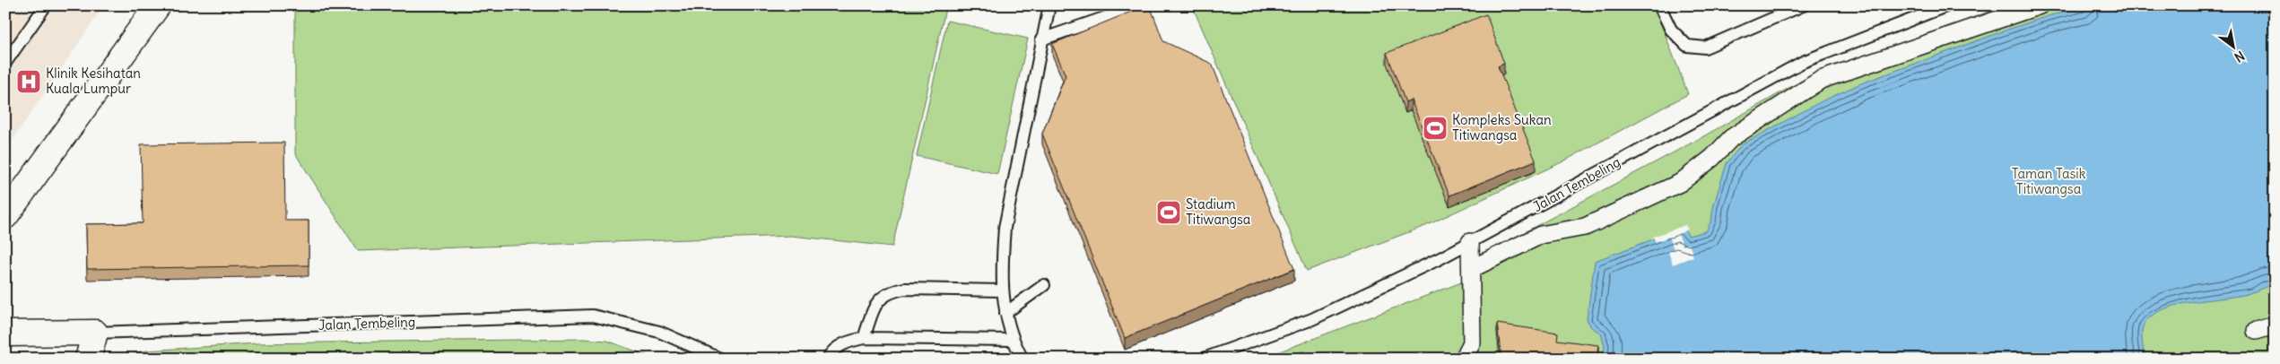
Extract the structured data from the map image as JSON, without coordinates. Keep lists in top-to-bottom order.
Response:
{
  "streets": {
    "street": ["Jalan Tembeling"]
  },
  "parks": ["Taman Tasik Titiwangsa"],
  "places": {
    "hospital": ["Klinik Kesihatan Kuala Lumpur"],
    "sports": ["Kompleks Sukan Titiwangsa", "Stadium Titiwangsa"]
  },
  "north": "bottom right"
}
